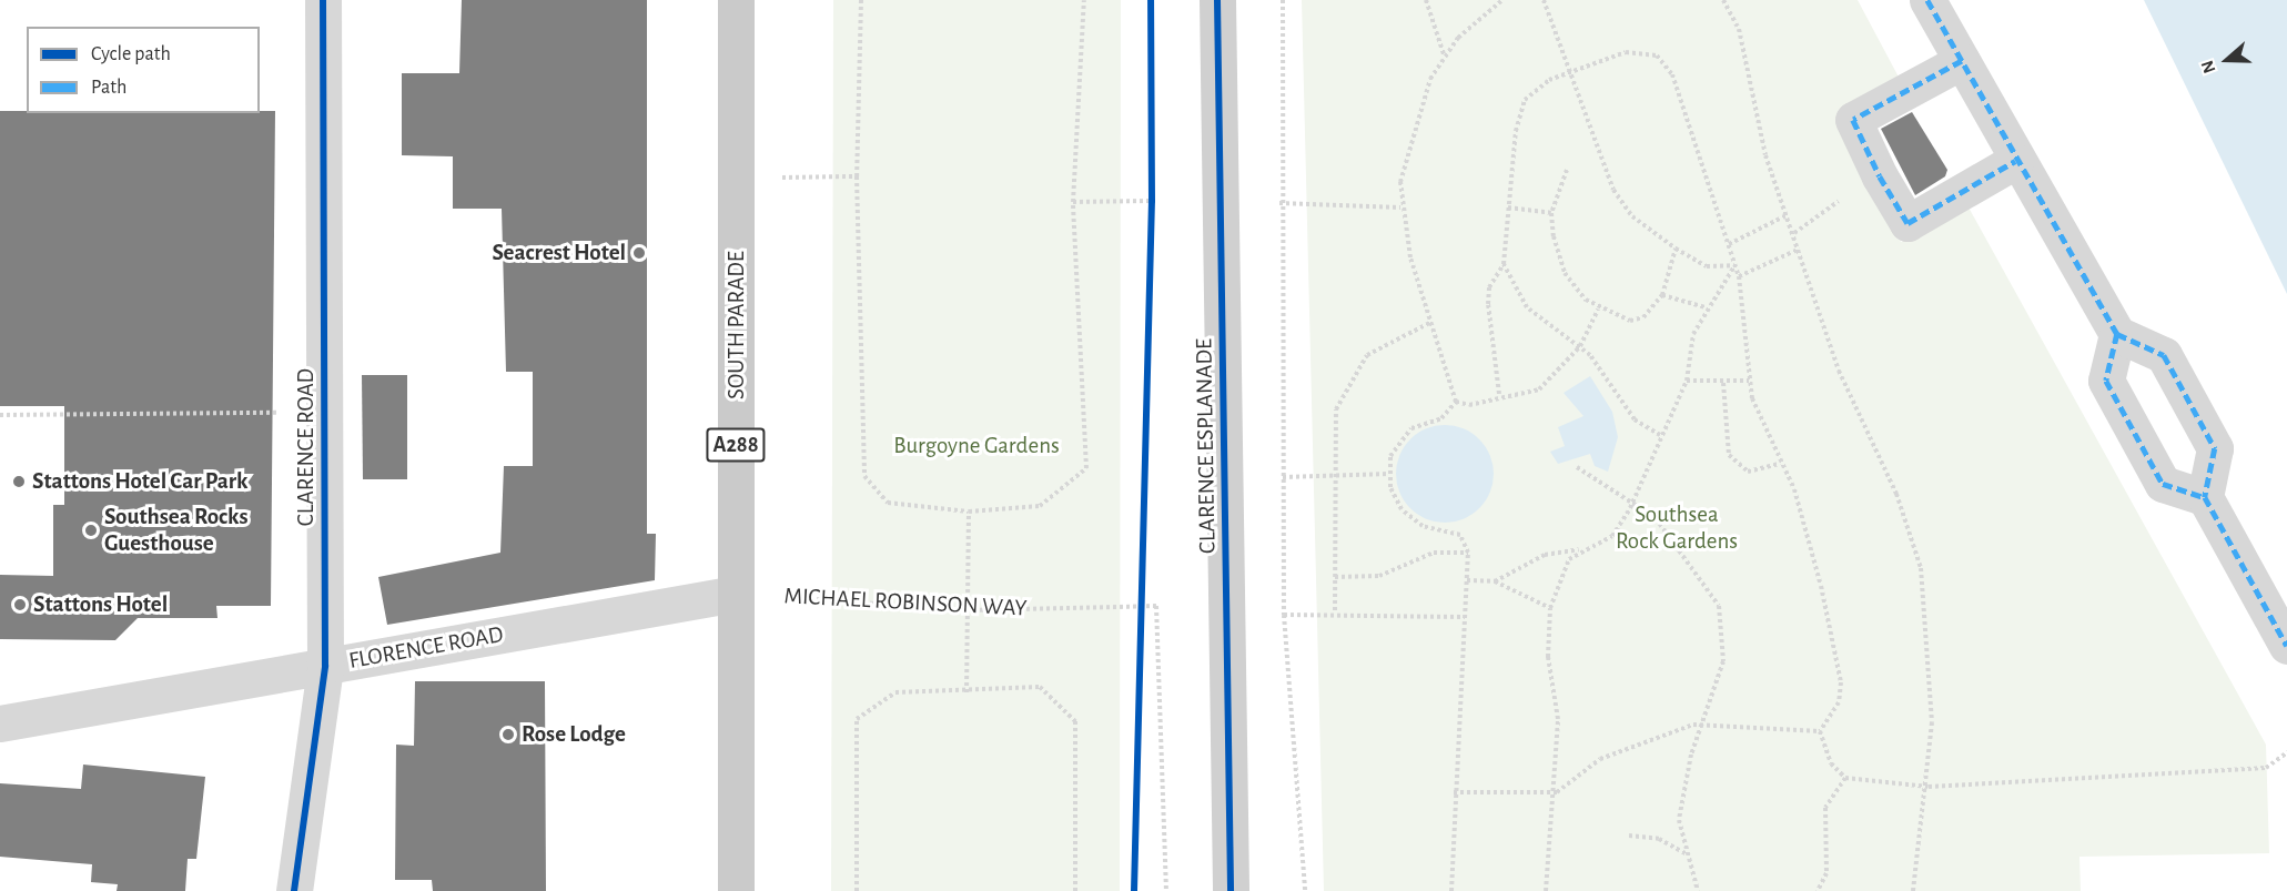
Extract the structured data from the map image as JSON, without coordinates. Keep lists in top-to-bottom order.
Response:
{
  "streets": {
    "main road": ["SOUTH PARADE", "A288"],
    "street": ["CLARENCE ESPLANADE", "CLARENCE ROAD", "FLORENCE ROAD"],
    "path": ["MICHAEL ROBINSON WAY"]
  },
  "crossings": [
    ["SOUTH PARADE", "MICHAEL ROBINSON WAY"],
    ["SOUTH PARADE", "FLORENCE ROAD"],
    ["CLARENCE ROAD", "FLORENCE ROAD"],
    ["MICHAEL ROBINSON WAY", "FLORENCE ROAD"]
  ],
  "parks": ["Burgoyne Gardens", "Southsea Rock Gardens"],
  "places": [
    "Seacrest Hotel",
    "Stattons Hotel Car Park",
    "Southsea Rocks Guesthouse",
    "Stattons Hotel",
    "Rose Lodge"
  ],
  "legend": ["Cycle path", "Path"],
  "north": "left"
}
